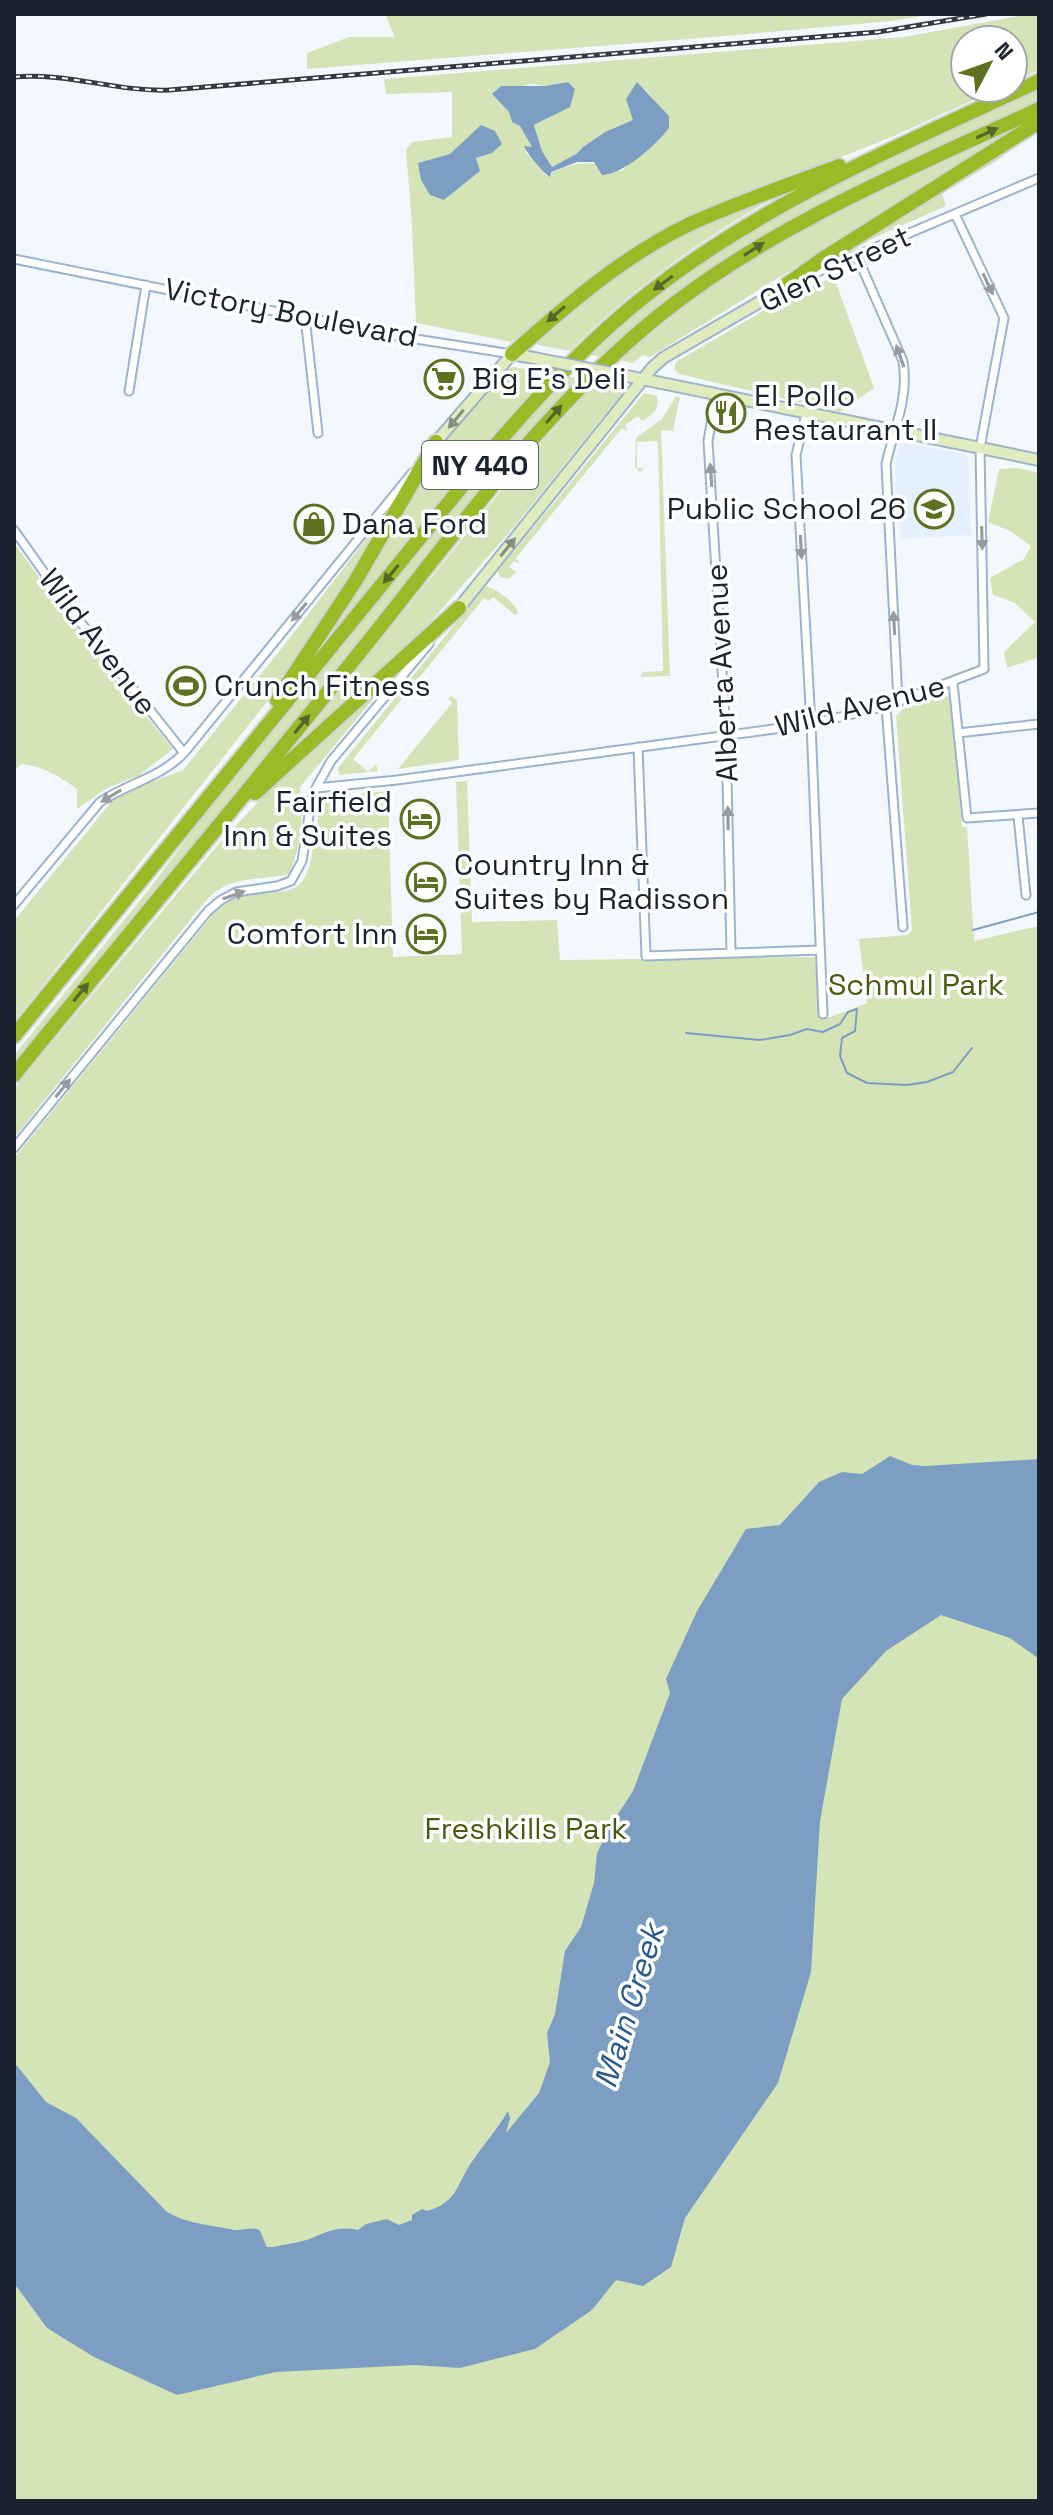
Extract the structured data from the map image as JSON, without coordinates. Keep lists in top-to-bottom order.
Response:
{
  "streets": {
    "highway": ["NY 440"],
    "main road": ["Glen Street", "Victory Boulevard"],
    "street": ["Wild Avenue", "Alberta Avenue"]
  },
  "crossings": [
    ["Glen Street", "Victory Boulevard"],
    ["Glen Street", "Wild Avenue"],
    ["Victory Boulevard", "Wild Avenue"],
    ["Victory Boulevard", "Alberta Avenue"],
    ["Wild Avenue", "Alberta Avenue"]
  ],
  "one_way": ["Glen Street", "Alberta Avenue"],
  "water": ["Main Creek"],
  "parks": ["Schmul Park", "Freshkills Park"],
  "places": {
    "supermarket": ["Big E's Deli"],
    "restaurant": ["El Pollo Restaurant II"],
    "school or university": ["Public School 26"],
    "shop": ["Dana Ford"],
    "sports": ["Crunch Fitness"],
    "hotel": ["Fairfield Inn & Suites", "Country Inn & Suites by Radisson", "Comfort Inn"]
  },
  "north": "top right"
}
